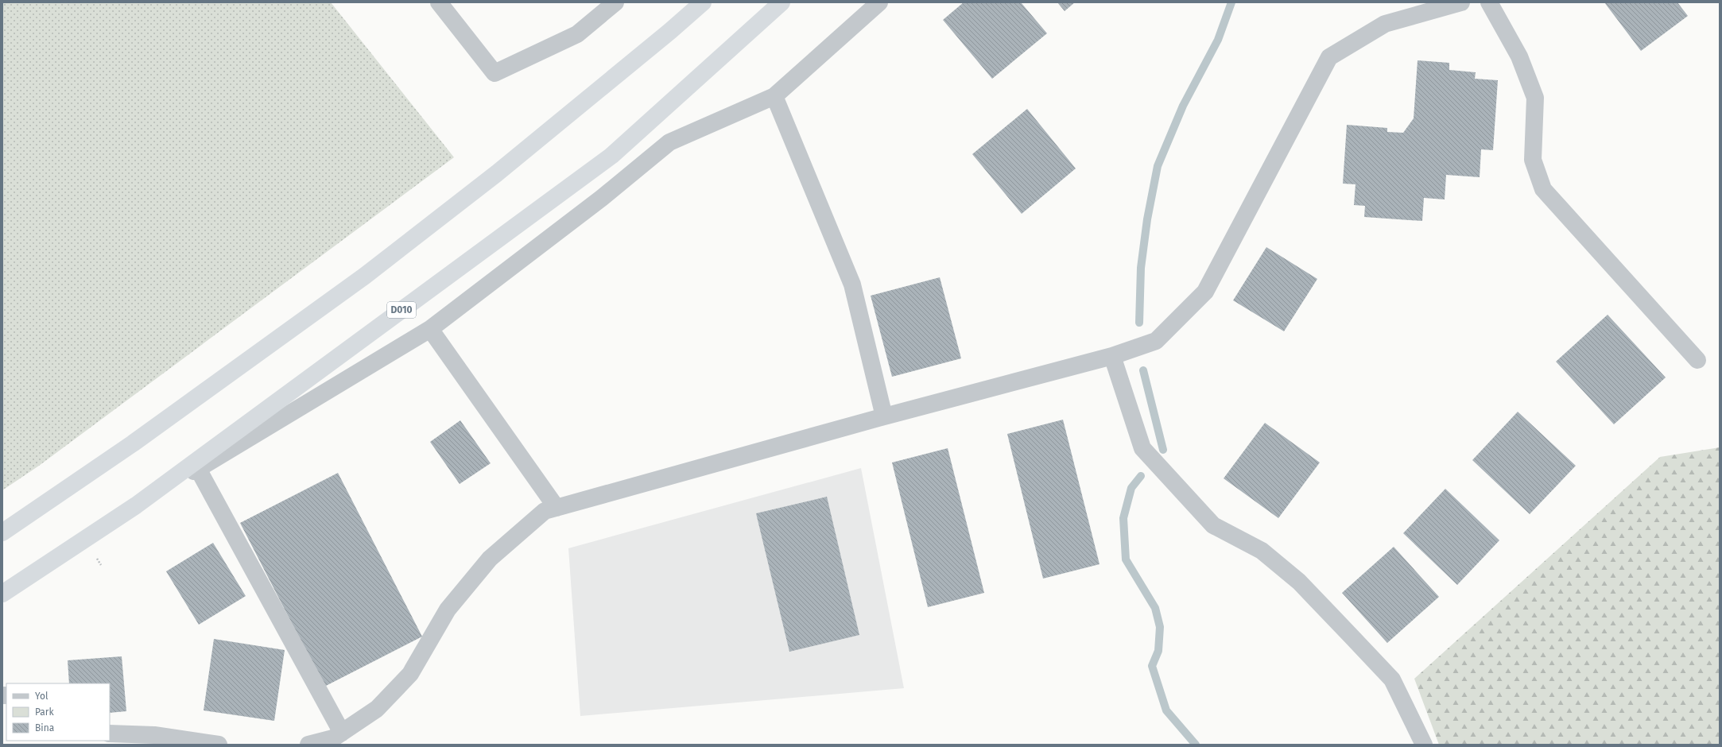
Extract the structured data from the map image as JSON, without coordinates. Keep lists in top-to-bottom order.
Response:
{
  "streets": {
    "highway": ["D010"]
  },
  "legend": ["Yol", "Park", "Bina"]
}
